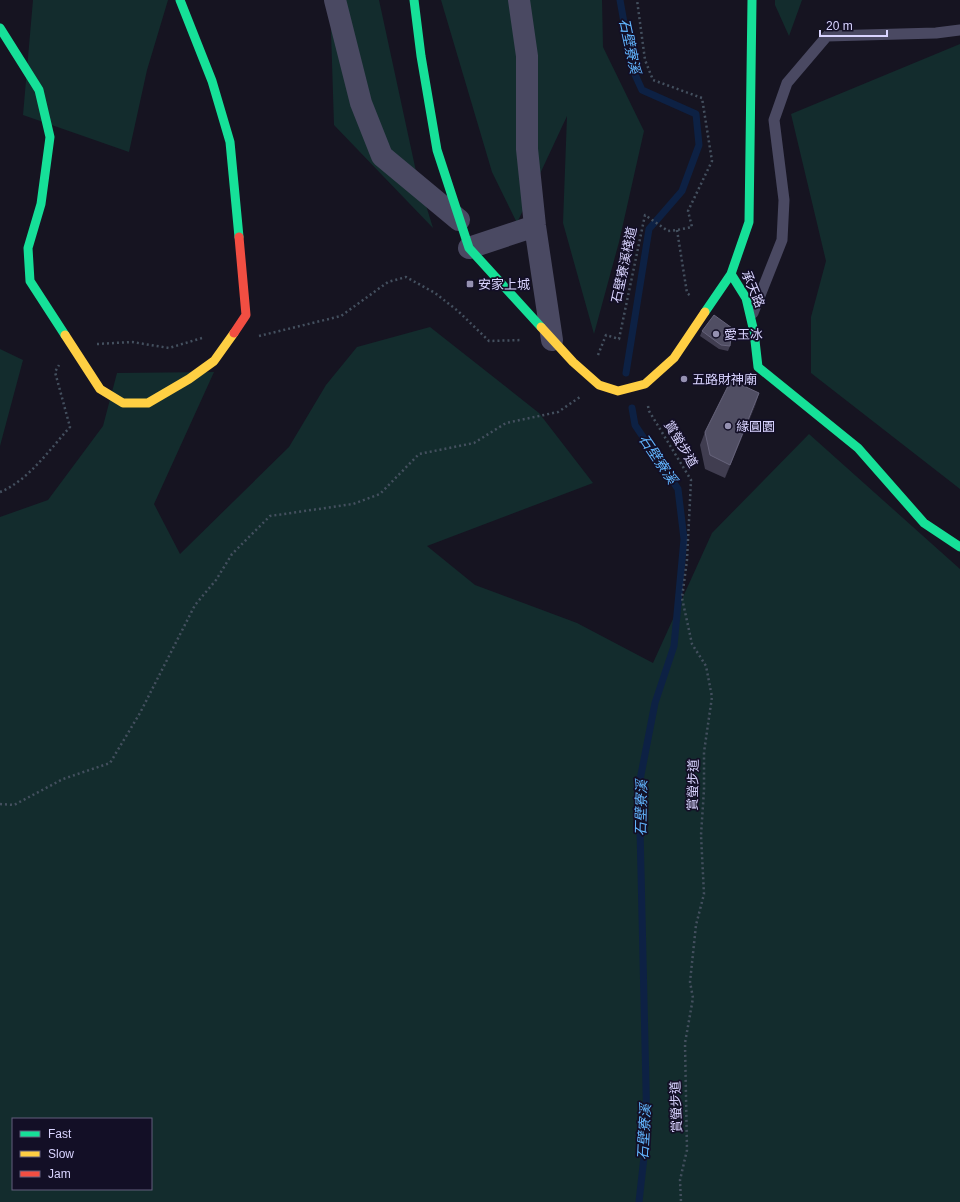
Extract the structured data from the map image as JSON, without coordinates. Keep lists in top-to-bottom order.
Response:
{
  "streets": {
    "street": ["承天路"],
    "path": ["石壁寮溪棧道", "賞螢步道"]
  },
  "water": ["石壁寮溪"],
  "places": {
    "transit": ["安家上城"],
    "other": ["愛玉冰", "五路財神廟", "緣圓園"]
  },
  "legend": ["Fast", "Slow", "Jam"],
  "scale_bar": "20 m"
}
